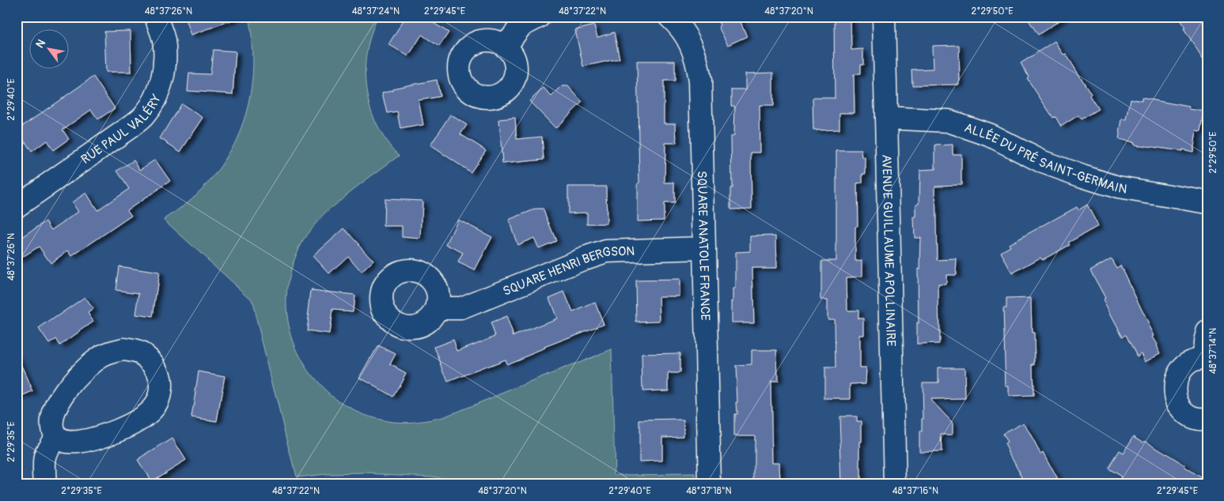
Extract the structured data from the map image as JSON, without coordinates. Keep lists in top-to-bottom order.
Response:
{
  "streets": {
    "street": [
      "RUE PAUL VALÉRY",
      "ALLÉE DU PRÉ SAINT-GERMAIN",
      "SQUARE ANATOLE FRANCE",
      "AVENUE GUILLAUME APOLLINAIRE",
      "SQUARE HENRI BERGSON"
    ]
  },
  "crossings": [
    ["ALLÉE DU PRÉ SAINT-GERMAIN", "AVENUE GUILLAUME APOLLINAIRE"],
    ["SQUARE ANATOLE FRANCE", "SQUARE HENRI BERGSON"]
  ],
  "north": "top left",
  "coordinates": [
    "48°37'26\"N",
    "48°37'24\"N",
    "2°29'45\"E",
    "48°37'22\"N",
    "48°37'20\"N",
    "2°29'50\"E",
    "2°29'40\"E",
    "48°37'14\"N",
    "2°29'35\"E",
    "48°37'18\"N",
    "48°37'16\"N"
  ]
}
